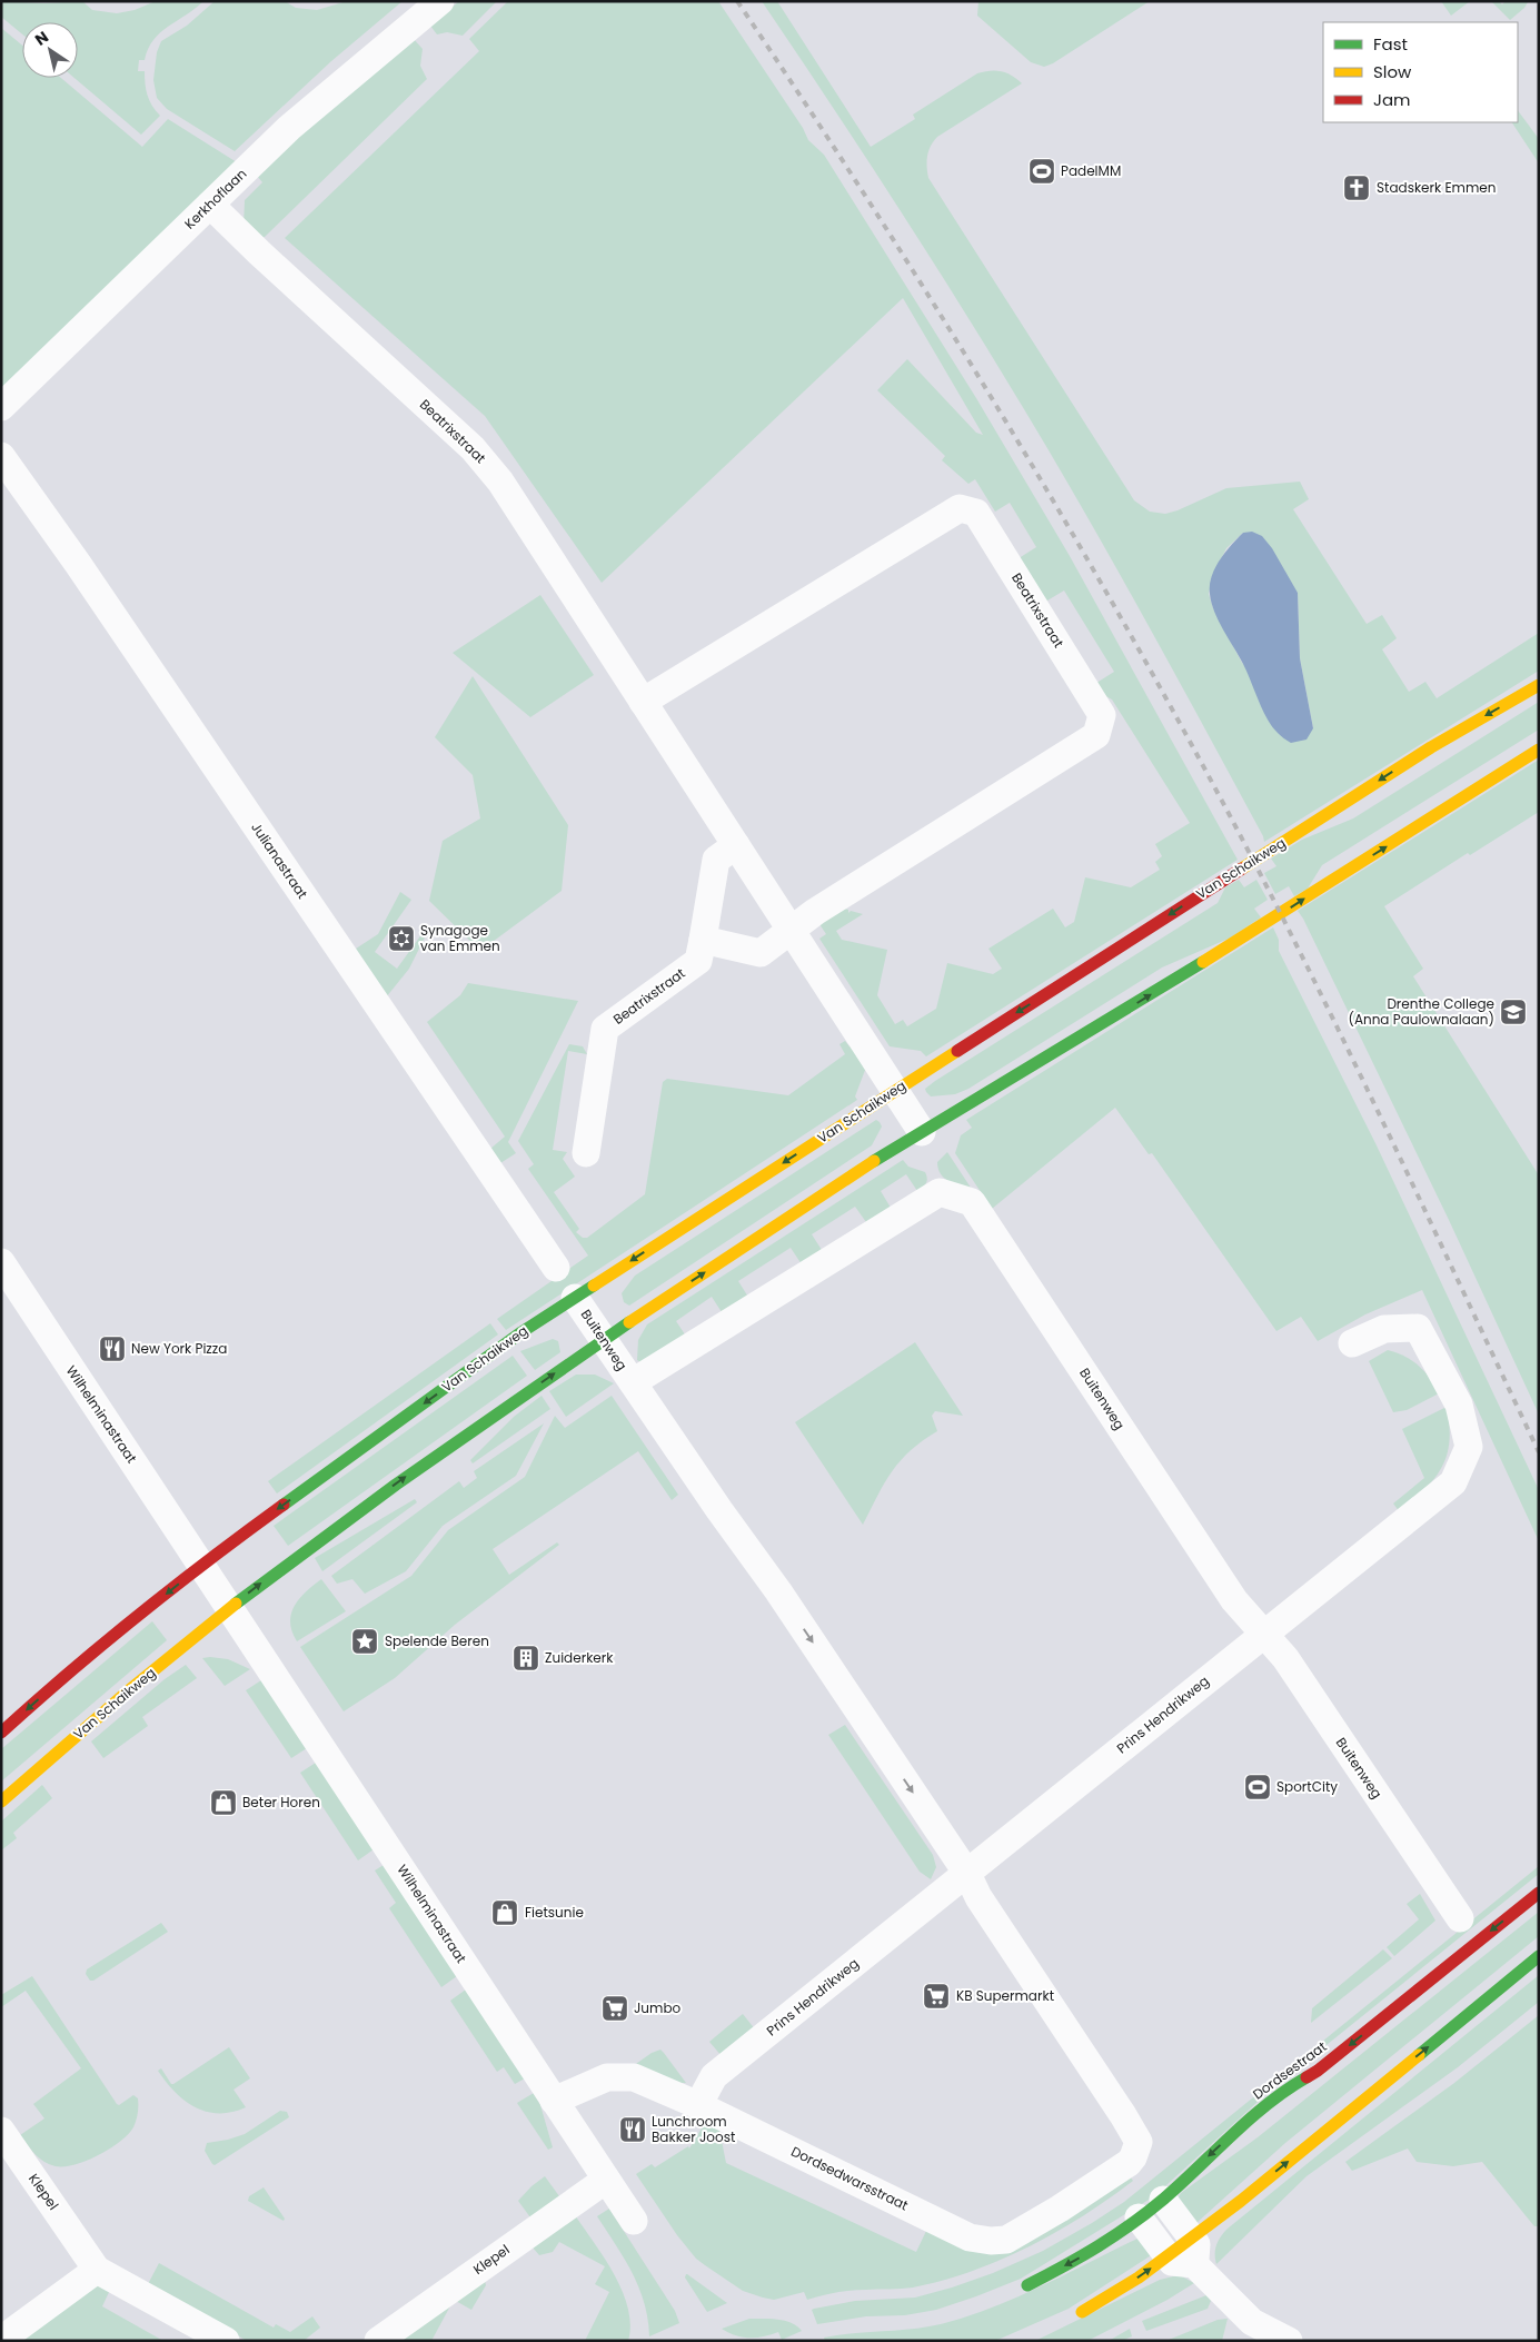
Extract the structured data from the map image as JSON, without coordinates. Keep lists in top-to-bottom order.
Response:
{
  "streets": {
    "street": [
      "Kerkhoflaan",
      "Beatrixstraat",
      "Julianastraat",
      "Van Schaikweg",
      "Buitenweg",
      "Wilhelminastraat",
      "Prins Hendrikweg",
      "Dordsestraat",
      "Dordsedwarsstraat",
      "Klepel"
    ]
  },
  "crossings": [
    ["Kerkhoflaan", "Beatrixstraat"],
    ["Beatrixstraat", "Van Schaikweg"],
    ["Van Schaikweg", "Buitenweg"],
    ["Van Schaikweg", "Wilhelminastraat"],
    ["Buitenweg", "Prins Hendrikweg"],
    ["Buitenweg", "Dordsedwarsstraat"],
    ["Wilhelminastraat", "Dordsedwarsstraat"],
    ["Wilhelminastraat", "Klepel"],
    ["Prins Hendrikweg", "Dordsedwarsstraat"]
  ],
  "places": {
    "sports": ["PadelMM", "SportCity"],
    "church": ["Stadskerk Emmen"],
    "synagogue": ["Synagoge van Emmen"],
    "school or university": ["Drenthe College (Anna Paulownalaan)"],
    "restaurant": ["New York Pizza", "Lunchroom Bakker Joost"],
    "place": ["Spelende Beren"],
    "building": ["Zuiderkerk"],
    "shop": ["Beter Horen", "Fietsunie"],
    "supermarket": ["KB Supermarkt", "Jumbo"]
  },
  "legend": ["Fast", "Slow", "Jam"],
  "north": "top left"
}
